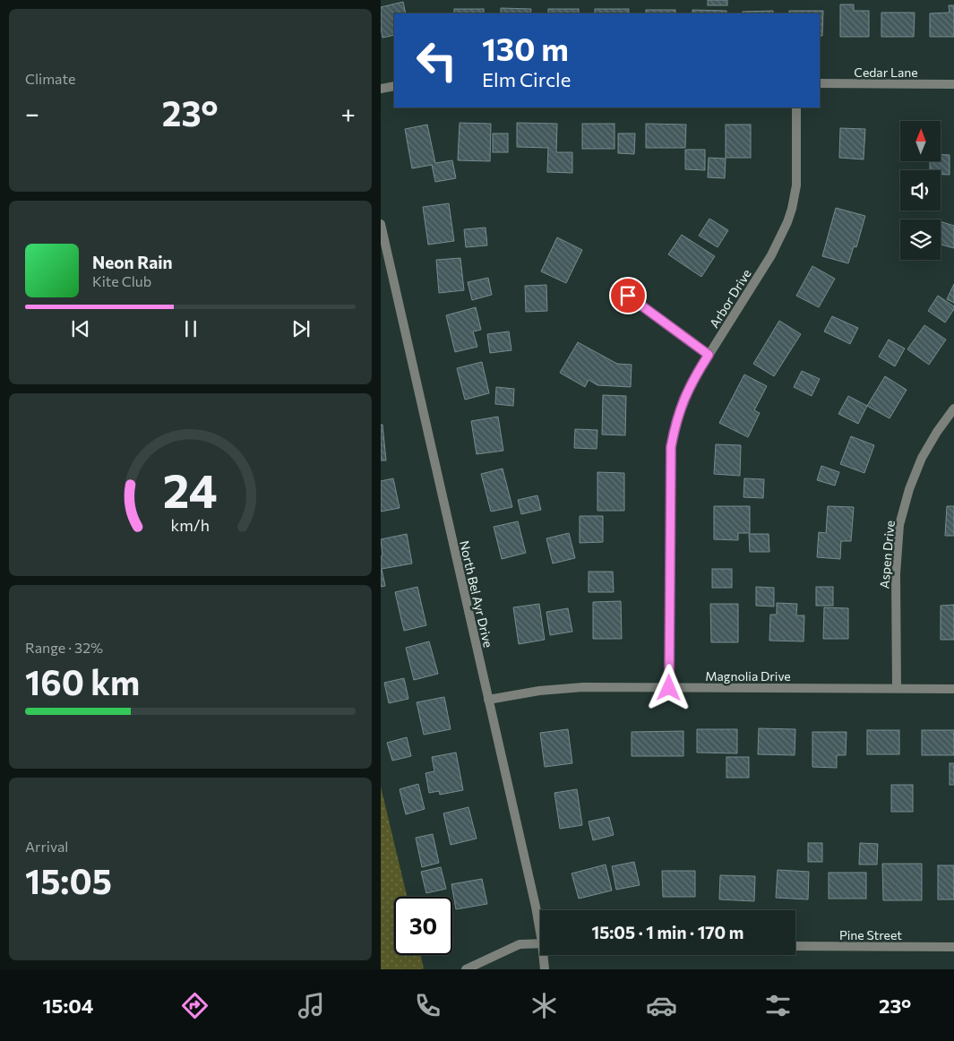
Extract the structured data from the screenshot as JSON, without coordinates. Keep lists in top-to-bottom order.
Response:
{
  "streets": {
    "street": [
      "Cedar Lane",
      "Arbor Drive",
      "Aspen Drive",
      "North Bel Ayr Drive",
      "Magnolia Drive",
      "Pine Street"
    ]
  },
  "crossings": [
    ["Arbor Drive", "Magnolia Drive"],
    ["Aspen Drive", "Magnolia Drive"],
    ["North Bel Ayr Drive", "Magnolia Drive"]
  ],
  "north": "top",
  "page": {
    "tile": [
      "Climate",
      ["Range · 32%", "160 km"],
      ["Arrival", "15:05"]
    ],
    "turn": ["130 m", "Elm Circle"],
    "heat": ["−", "23°", "+"],
    "song": ["Neon Rain", "Kite Club"],
    "limit": "30",
    "trip": "15:05 · 1 min · 170 m",
    "tabs": ["15:04", "23°"],
    "gauge": ["24", "km/h"]
  }
}
